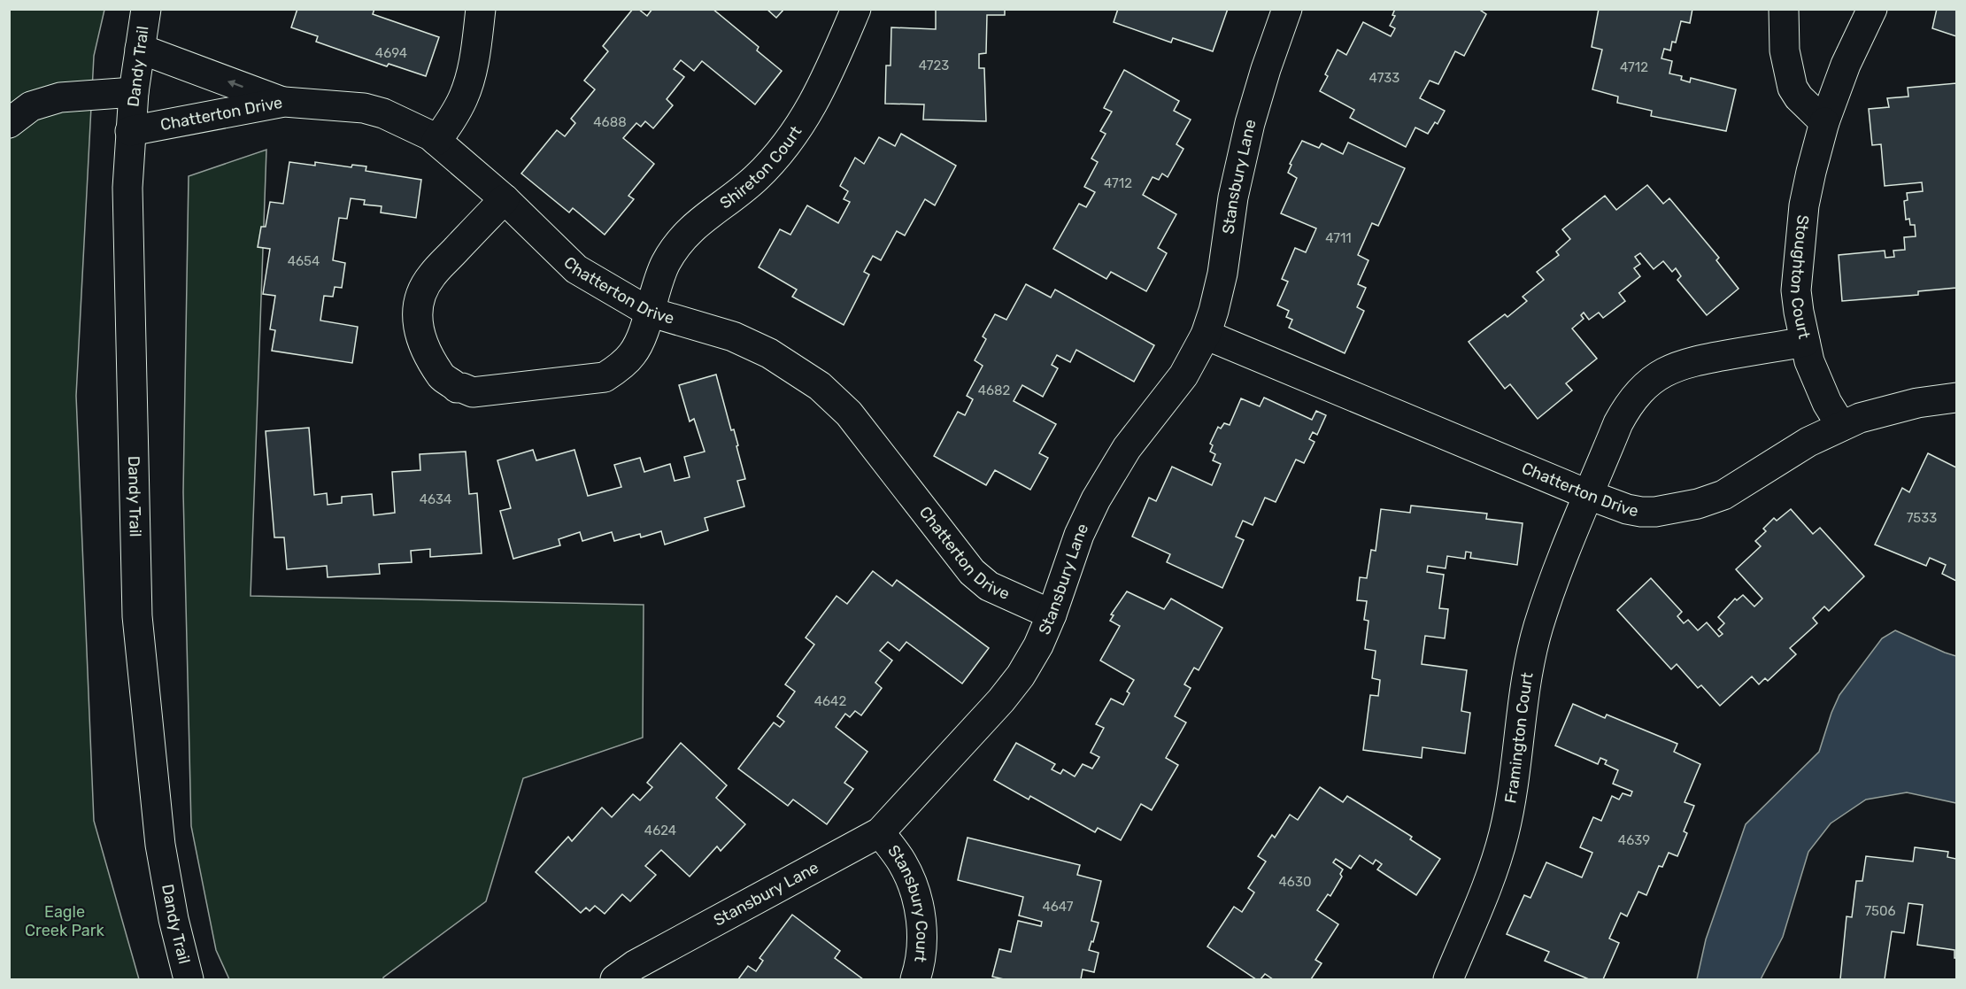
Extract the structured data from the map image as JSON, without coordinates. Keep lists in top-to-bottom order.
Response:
{
  "streets": {
    "street": [
      "Dandy Trail",
      "Chatterton Drive",
      "Shireton Court",
      "Stansbury Lane",
      "Stoughton Court",
      "Framington Court",
      "Stansbury Court"
    ]
  },
  "crossings": [
    ["Dandy Trail", "Chatterton Drive"],
    ["Chatterton Drive", "Shireton Court"],
    ["Chatterton Drive", "Stansbury Lane"],
    ["Chatterton Drive", "Stoughton Court"],
    ["Chatterton Drive", "Framington Court"],
    ["Stansbury Lane", "Stansbury Court"],
    ["Stoughton Court", "Framington Court"]
  ],
  "parks": ["Eagle Creek Park"],
  "house_numbers": [
    "4694",
    "4723",
    "4712",
    "4733",
    "4688",
    "4712",
    "4711",
    "4654",
    "4682",
    "4634",
    "7533",
    "4642",
    "4624",
    "4639",
    "4630",
    "4647",
    "7506"
  ]
}
